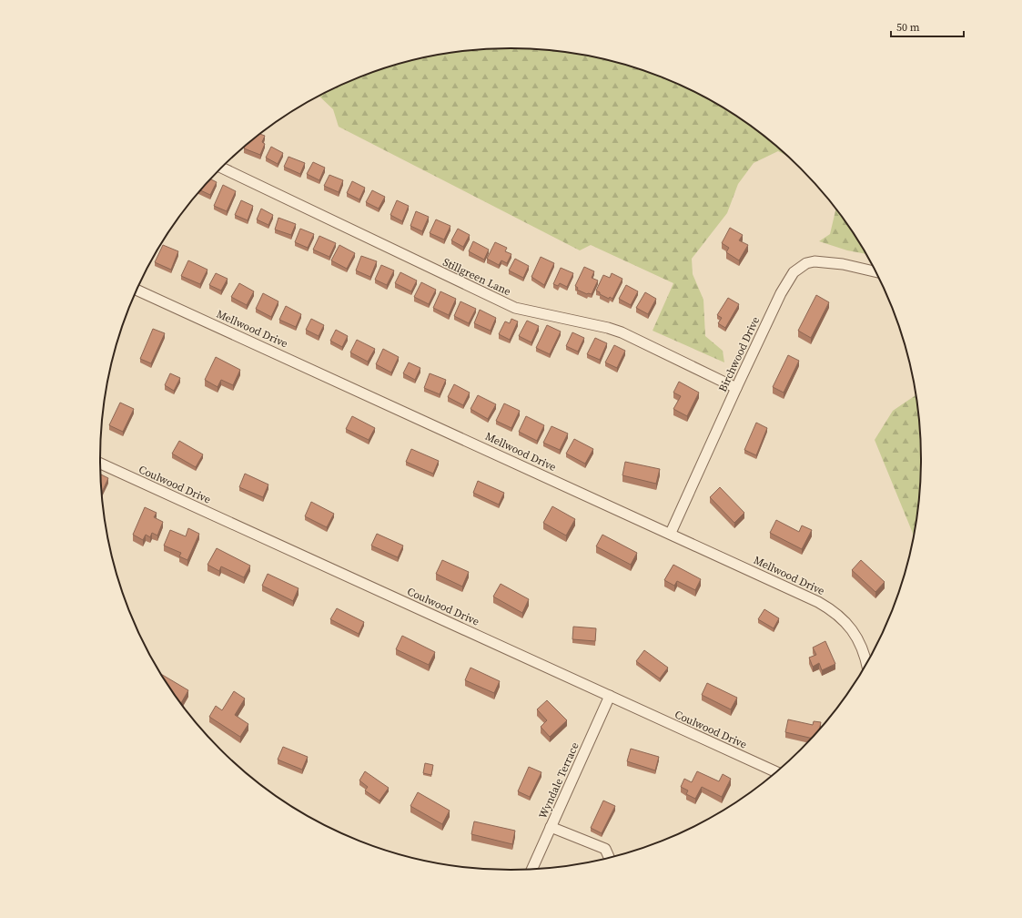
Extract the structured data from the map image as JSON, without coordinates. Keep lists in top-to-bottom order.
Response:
{
  "streets": {
    "street": [
      "Stillgreen Lane",
      "Mellwood Drive",
      "Birchwood Drive",
      "Coulwood Drive",
      "Wyndale Terrace"
    ]
  },
  "crossings": [
    ["Stillgreen Lane", "Birchwood Drive"],
    ["Mellwood Drive", "Birchwood Drive"],
    ["Coulwood Drive", "Wyndale Terrace"]
  ],
  "scale_bar": "50 m"
}
